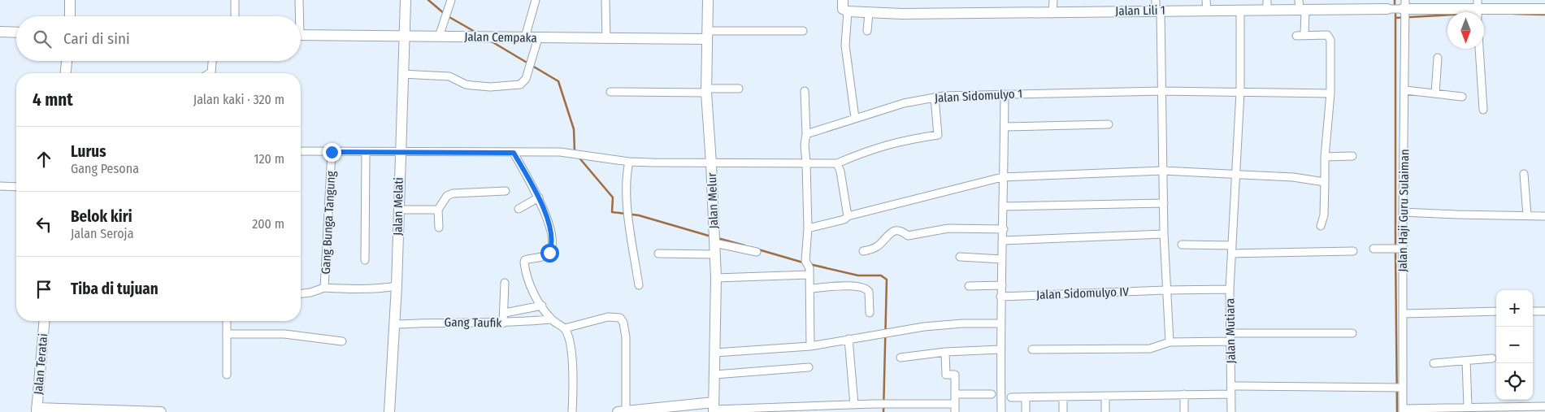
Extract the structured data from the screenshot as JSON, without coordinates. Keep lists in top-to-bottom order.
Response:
{
  "streets": {
    "street": [
      "Jalan Lili 1",
      "Jalan Cempaka",
      "Jalan Sidomulyo 1",
      "Jalan Melur",
      "Jalan Melati",
      "Jalan Haji Guru Sulaiman",
      "Gang Bunga Tangung",
      "Jalan Sidomulyo IV",
      "Gang Taufik",
      "Jalan Mutiara",
      "Jalan Teratai"
    ]
  },
  "crossings": [
    ["Jalan Lili 1", "Jalan Haji Guru Sulaiman"],
    ["Jalan Cempaka", "Jalan Melur"],
    ["Jalan Cempaka", "Jalan Melati"],
    ["Jalan Melati", "Gang Taufik"],
    ["Jalan Sidomulyo IV", "Jalan Mutiara"]
  ],
  "north": "bottom",
  "page": {
    "search": "Cari di sini",
    "heading": ["4 mnt", "Jalan kaki · 320 m"],
    "list": [
      ["Lurus", "Gang Pesona", "120 m"],
      ["Belok kiri", "Jalan Seroja", "200 m"],
      "Tiba di tujuan"
    ],
    "map_buttons": ["+", "−"]
  }
}
